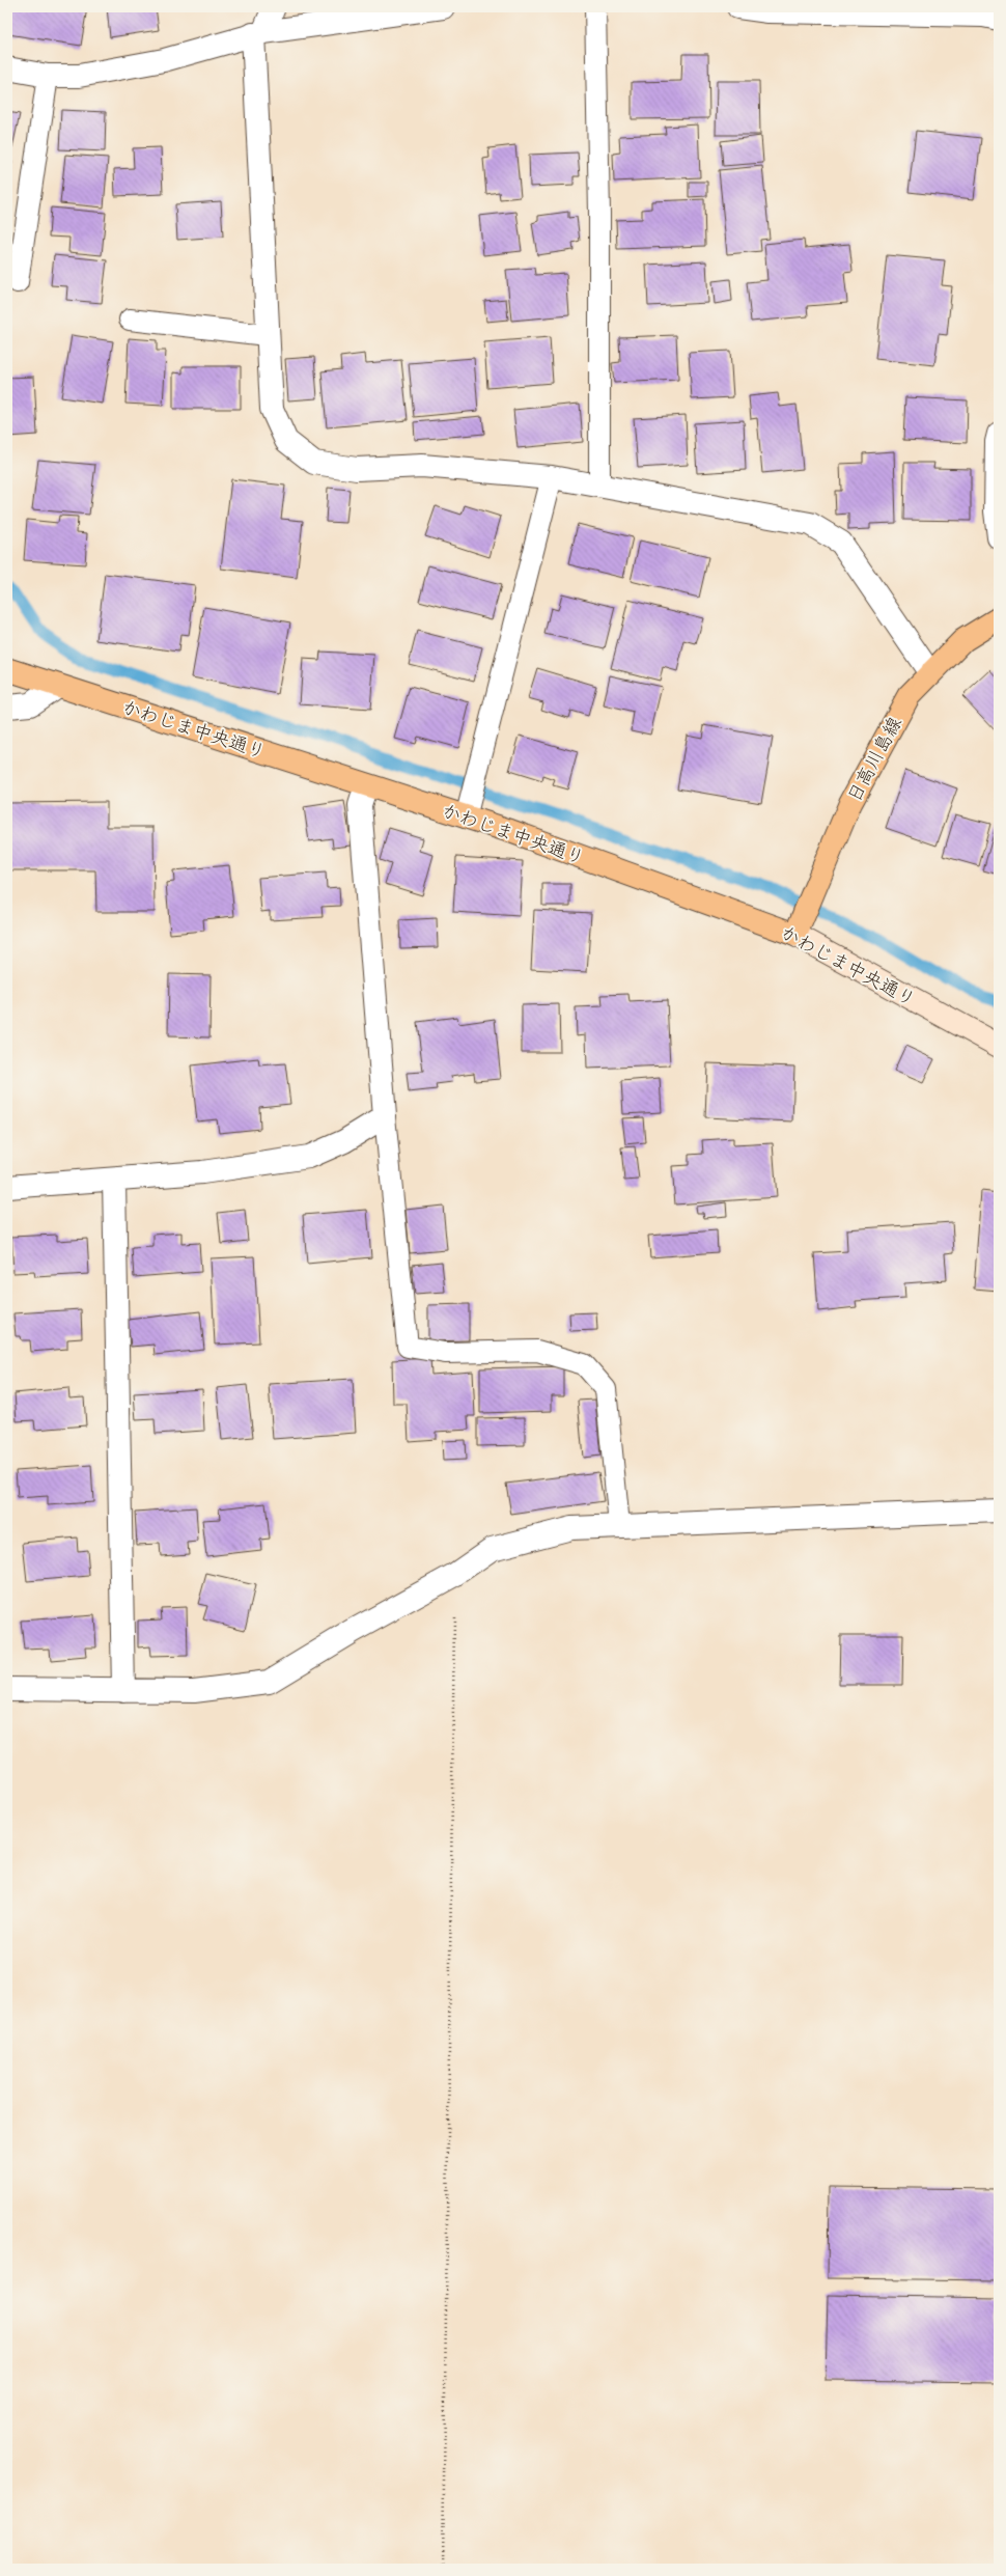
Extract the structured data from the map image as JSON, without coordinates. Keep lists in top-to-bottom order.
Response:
{
  "streets": {
    "main road": ["かわじま中央通り", "日高川島線"]
  },
  "crossings": [
    ["かわじま中央通り", "日高川島線"]
  ]
}
